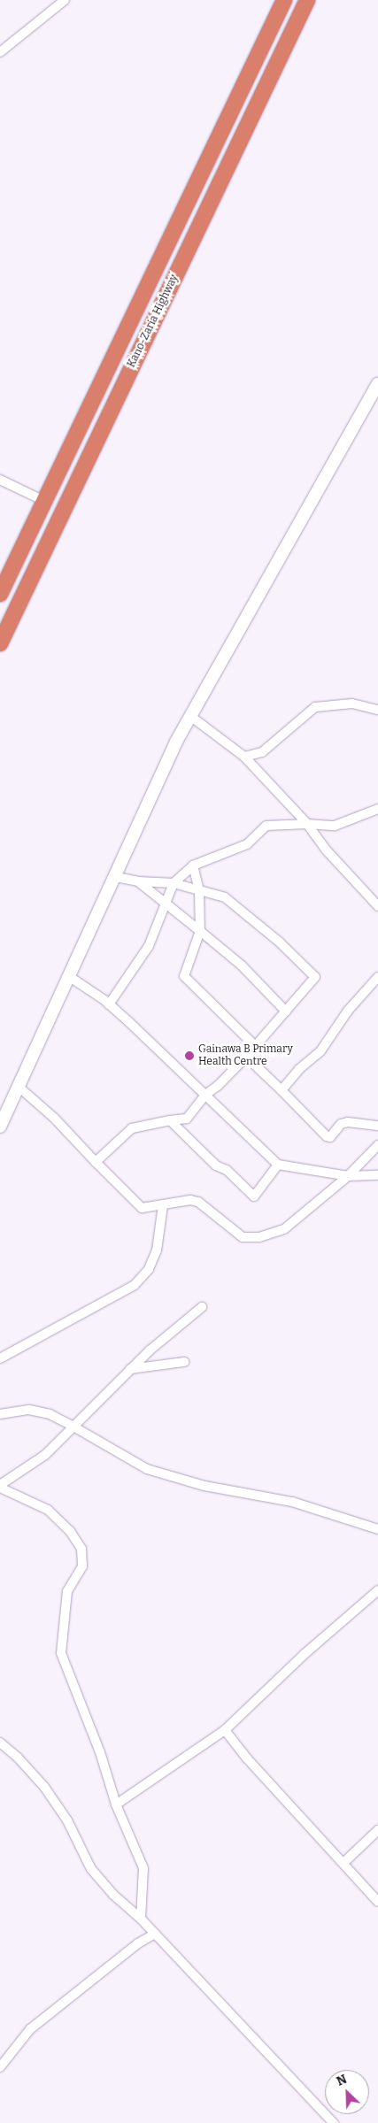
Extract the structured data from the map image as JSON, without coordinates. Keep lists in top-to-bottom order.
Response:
{
  "streets": {
    "highway": ["Kano-Zaria Highway"]
  },
  "places": ["Gainawa B Primary Health Centre"],
  "north": "top left"
}
